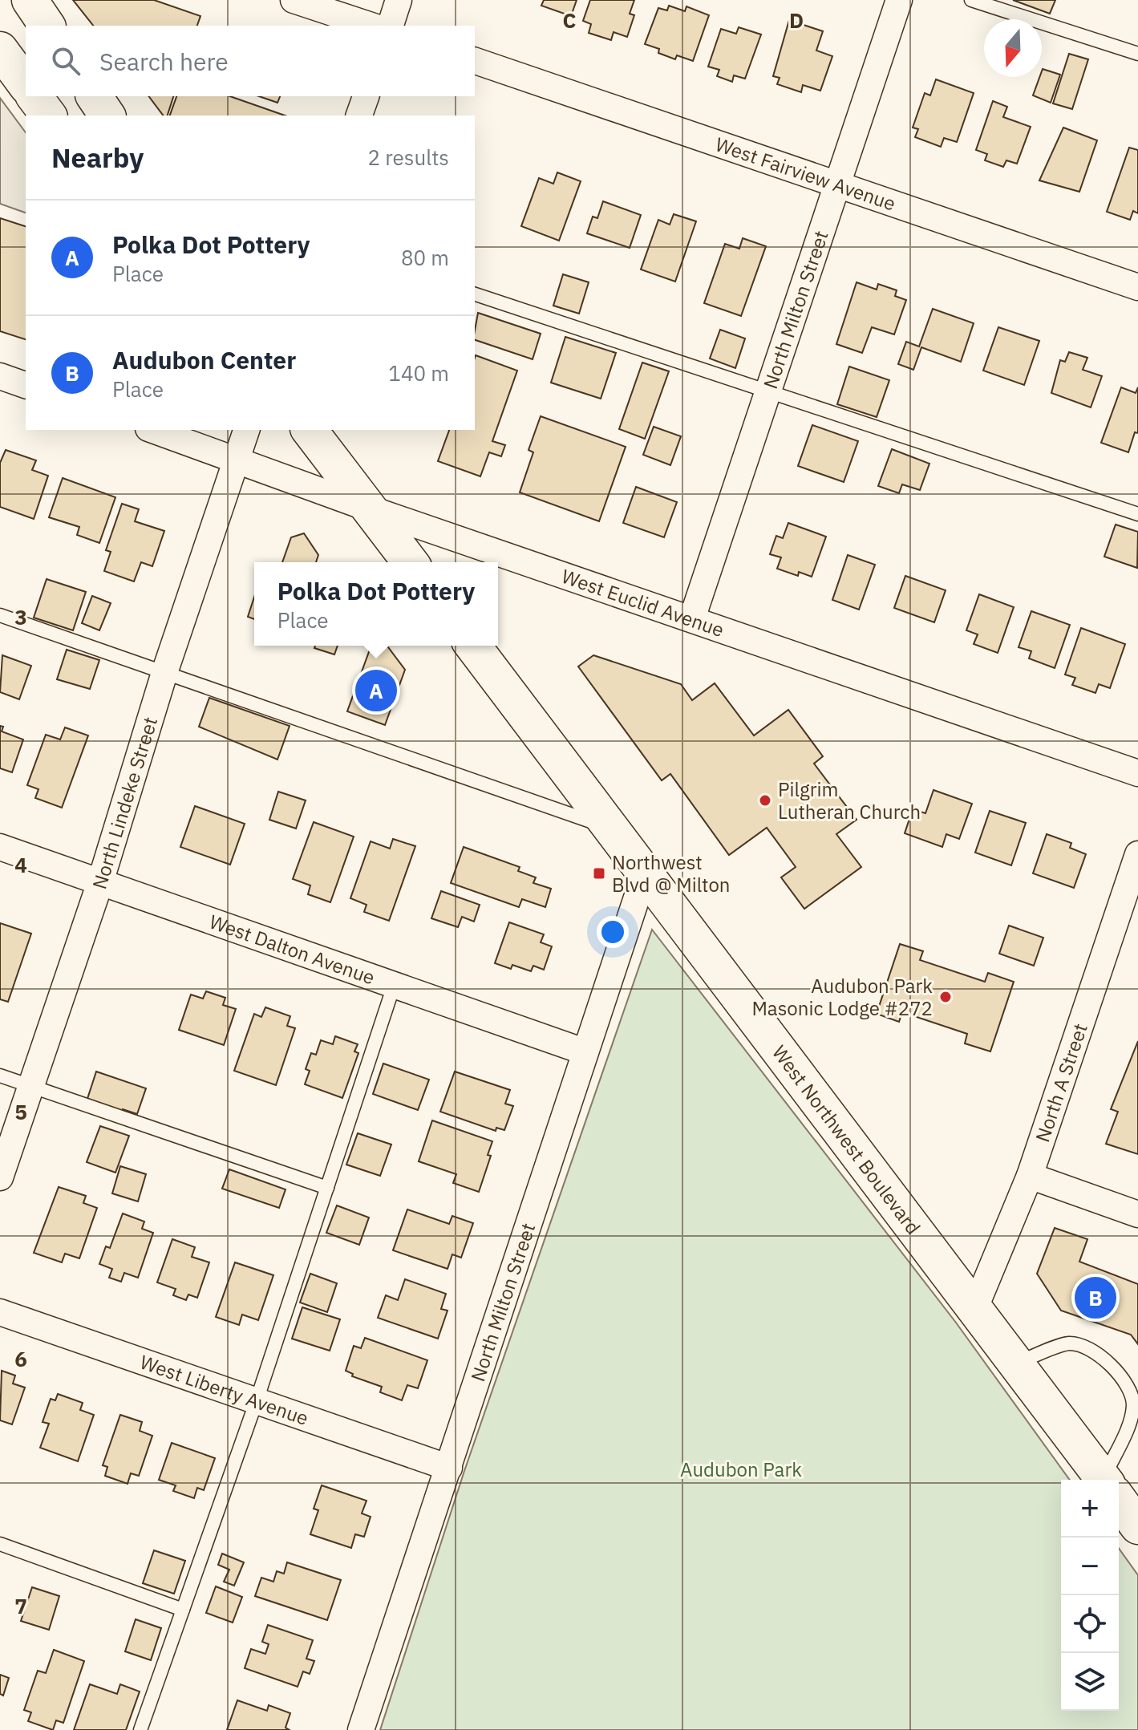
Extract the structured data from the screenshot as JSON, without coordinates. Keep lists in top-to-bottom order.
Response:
{
  "streets": {
    "main road": ["West Northwest Boulevard"],
    "street": [
      "West Fairview Avenue",
      "North Milton Street",
      "West Euclid Avenue",
      "North Lindeke Street",
      "West Dalton Avenue",
      "North A Street",
      "West Liberty Avenue"
    ]
  },
  "crossings": [
    ["West Fairview Avenue", "North Milton Street"],
    ["North Milton Street", "West Euclid Avenue"],
    ["North Milton Street", "West Dalton Avenue"],
    ["North Milton Street", "West Northwest Boulevard"],
    ["North Milton Street", "West Liberty Avenue"],
    ["West Euclid Avenue", "North Lindeke Street"],
    ["North Lindeke Street", "West Dalton Avenue"],
    ["North A Street", "West Northwest Boulevard"]
  ],
  "parks": ["Audubon Park"],
  "places": {
    "other": ["Pilgrim Lutheran Church", "Audubon Park Masonic Lodge #272"],
    "transit": ["Northwest Blvd @ Milton"]
  },
  "north": "bottom",
  "page": {
    "search": "Search here",
    "heading": ["Nearby", "2 results"],
    "list": [
      {
        "mark": "A",
        "name": "Polka Dot Pottery",
        "note": "Place",
        "value": "80 m"
      },
      {
        "mark": "B",
        "name": "Audubon Center",
        "note": "Place",
        "value": "140 m"
      }
    ],
    "popup": ["Polka Dot Pottery", "Place"],
    "pins": ["A", "B"],
    "map_buttons": ["+", "−"]
  },
  "grid": {
    "columns": ["C", "D"],
    "rows": [
      "3",
      "4",
      "5",
      "6",
      "7"
    ]
  }
}
